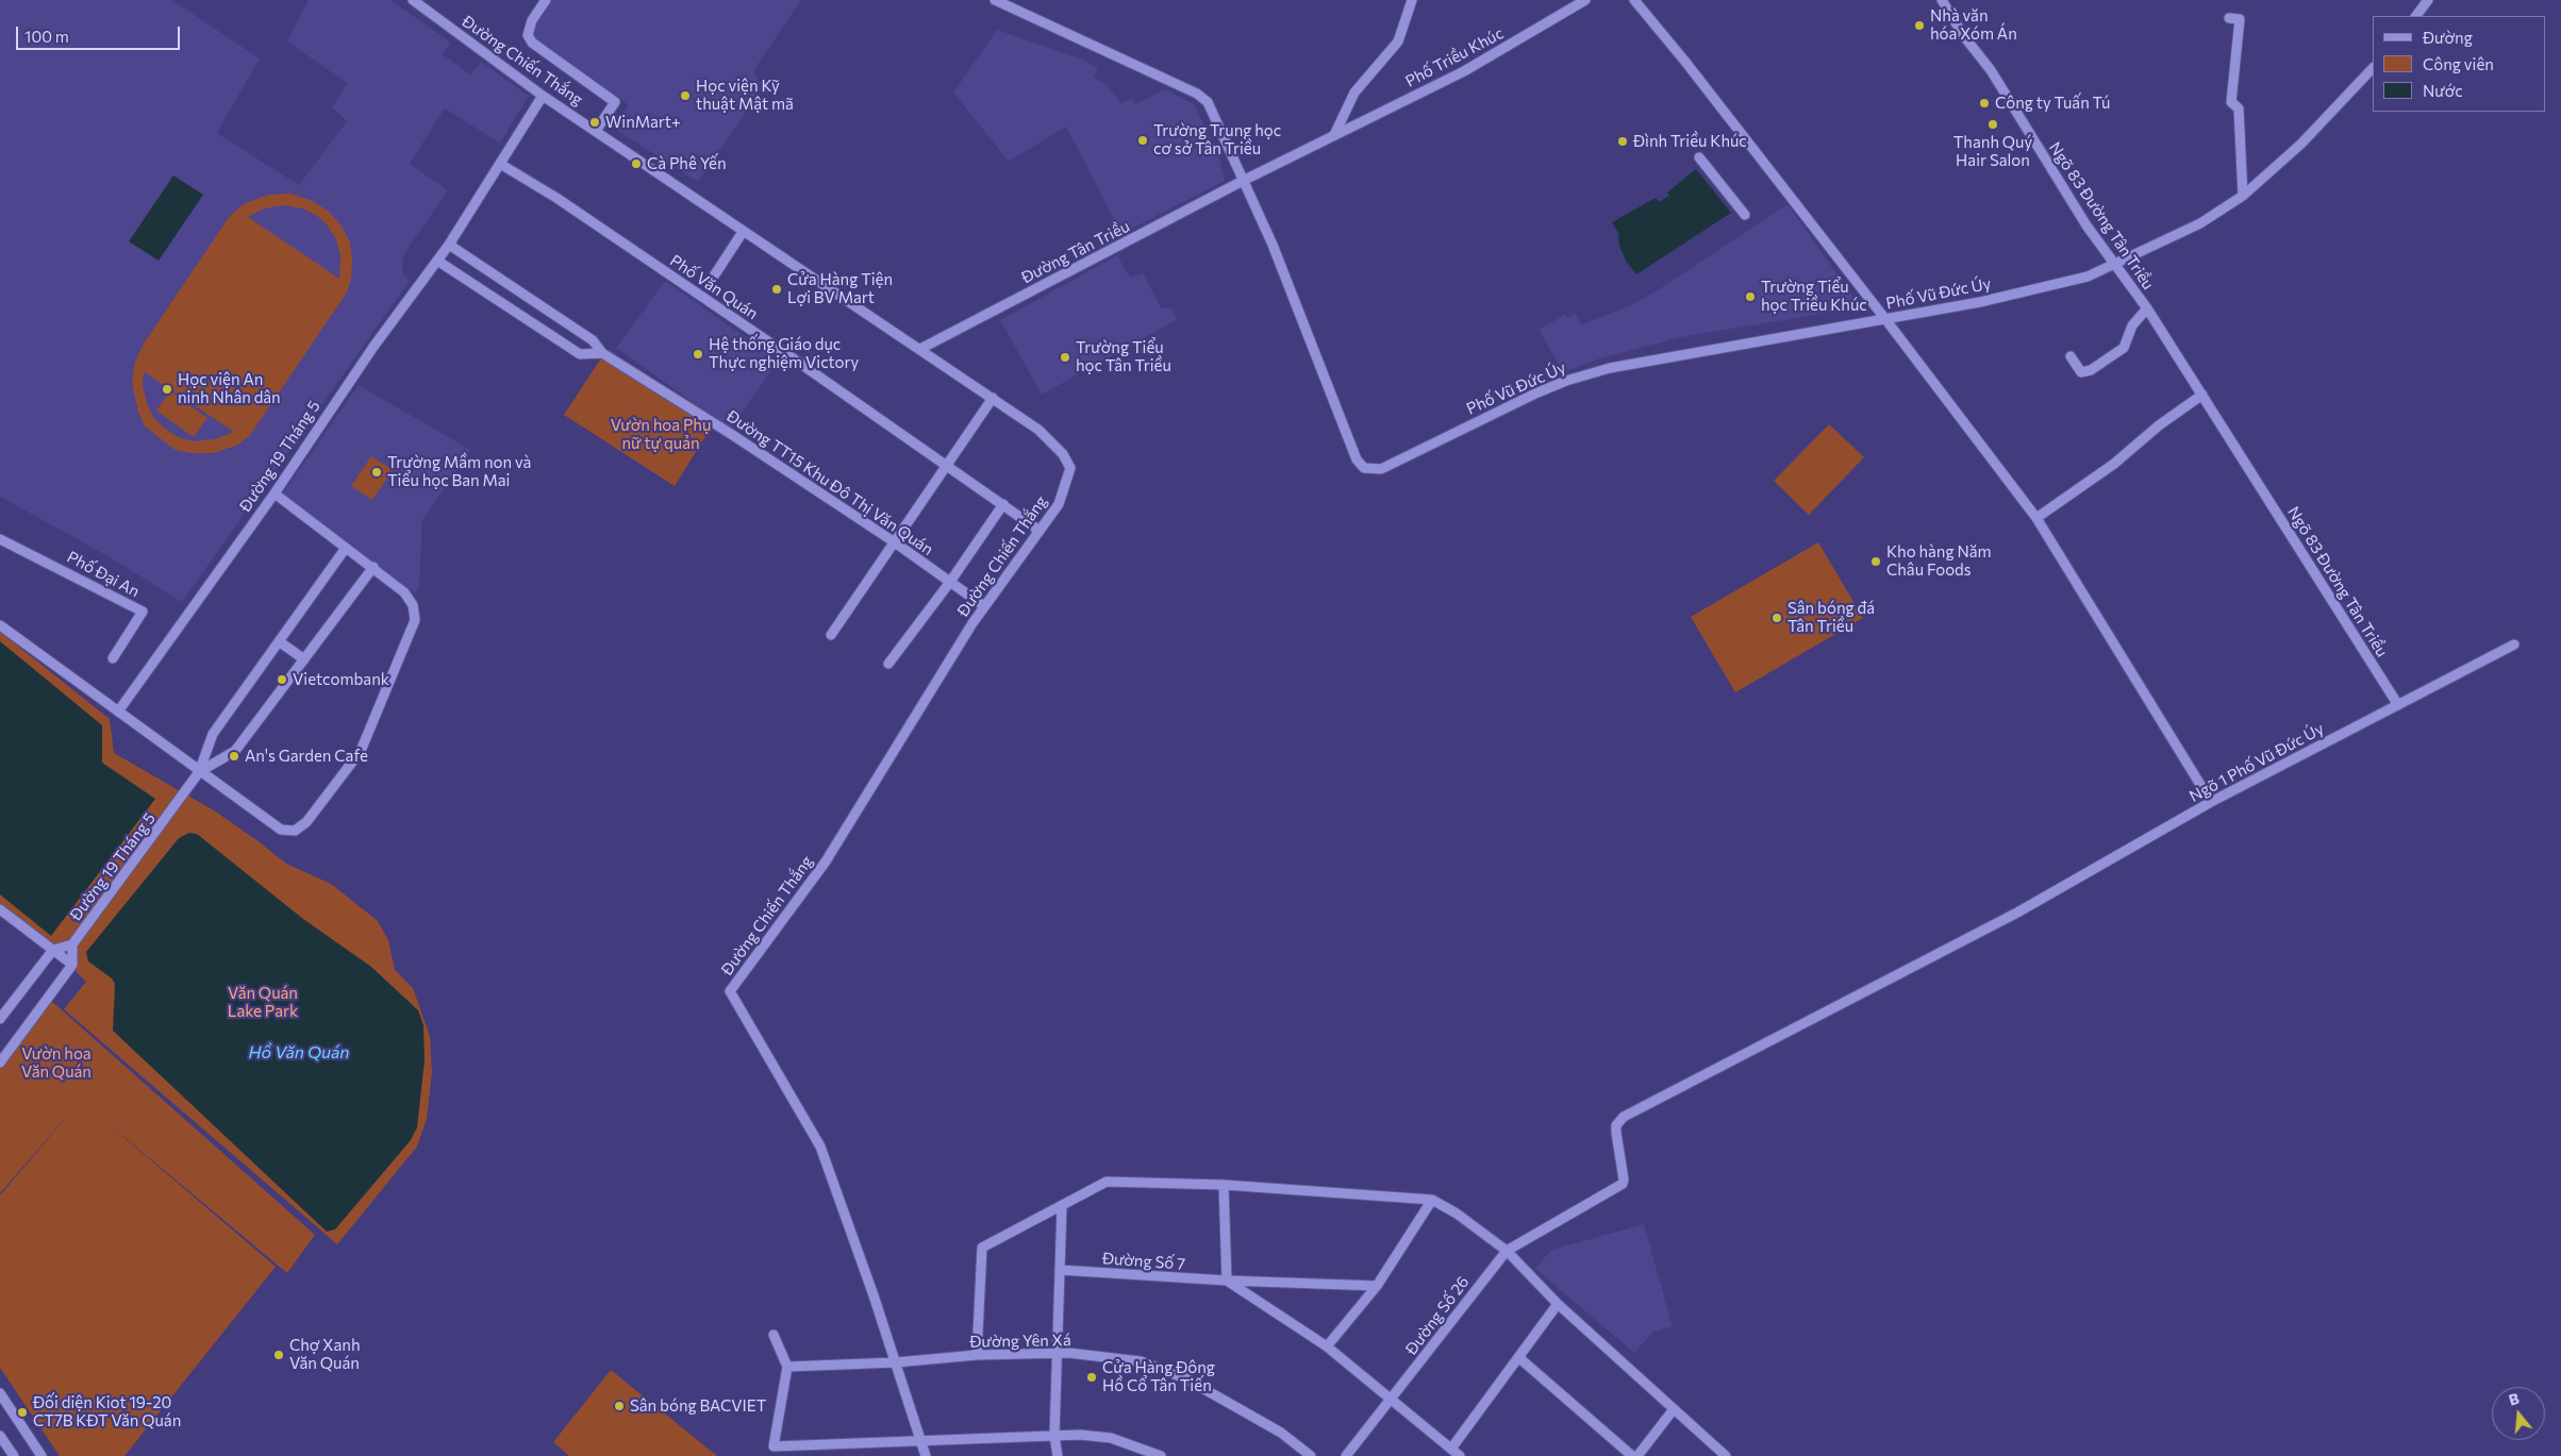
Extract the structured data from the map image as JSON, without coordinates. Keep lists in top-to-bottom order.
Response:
{
  "streets": {
    "street": [
      "Phố Triều Khúc",
      "Đường Chiến Thắng",
      "Ngõ 83 Đường Tân Triều",
      "Đường Tân Triều",
      "Phố Văn Quán",
      "Phố Vũ Đức Úy",
      "Đường 19 Tháng 5",
      "Đường TT15 Khu Đô Thị Văn Quán",
      "Phố Đại An",
      "Ngõ 1 Phố Vũ Đức Úy",
      "Đường Số 7",
      "Đường Số 26",
      "Đường Yên Xá"
    ]
  },
  "crossings": [
    ["Phố Triều Khúc", "Đường Tân Triều"],
    ["Đường Chiến Thắng", "Đường Tân Triều"],
    ["Đường Chiến Thắng", "Phố Văn Quán"],
    ["Đường Chiến Thắng", "Đường 19 Tháng 5"],
    ["Đường Chiến Thắng", "Đường TT15 Khu Đô Thị Văn Quán"],
    ["Đường Chiến Thắng", "Đường Yên Xá"],
    ["Ngõ 83 Đường Tân Triều", "Phố Vũ Đức Úy"],
    ["Ngõ 83 Đường Tân Triều", "Ngõ 1 Phố Vũ Đức Úy"],
    ["Đường Tân Triều", "Phố Vũ Đức Úy"],
    ["Phố Văn Quán", "Đường 19 Tháng 5"],
    ["Đường 19 Tháng 5", "Đường TT15 Khu Đô Thị Văn Quán"],
    ["Ngõ 1 Phố Vũ Đức Úy", "Đường Số 26"]
  ],
  "water": ["Hồ Văn Quán"],
  "parks": ["Vườn hoa Phụ nữ tự quản", "Văn Quán Lake Park", "Vườn hoa Văn Quán"],
  "places": [
    "Nhà văn hóa Xóm Án",
    "Học viện Kỹ thuật Mật mã",
    "Công ty Tuấn Tú",
    "WinMart+",
    "Thanh Quý Hair Salon",
    "Trường Trung học cơ sở Tân Triều",
    "Đình Triều Khúc",
    "Cà Phê Yến",
    "Cửa Hàng Tiện Lợi BV Mart",
    "Trường Tiểu học Triều Khúc",
    "Hệ thống Giáo dục Thực nghiệm Victory",
    "Trường Tiểu học Tân Triều",
    "Học viện An ninh Nhân dân",
    "Trường Mầm non và Tiểu học Ban Mai",
    "Kho hàng Năm Châu Foods",
    "Sân bóng đá Tân Triều",
    "Vietcombank",
    "An's Garden Cafe",
    "Chợ Xanh Văn Quán",
    "Cửa Hàng Đông Hồ Cổ Tân Tiến",
    "Sân bóng BACVIET",
    "Đối diện Kiot 19-20 CT7B KĐT Văn Quán"
  ],
  "legend": ["Đường", "Công viên", "Nước"],
  "scale_bar": "100 m",
  "north": "top"
}
